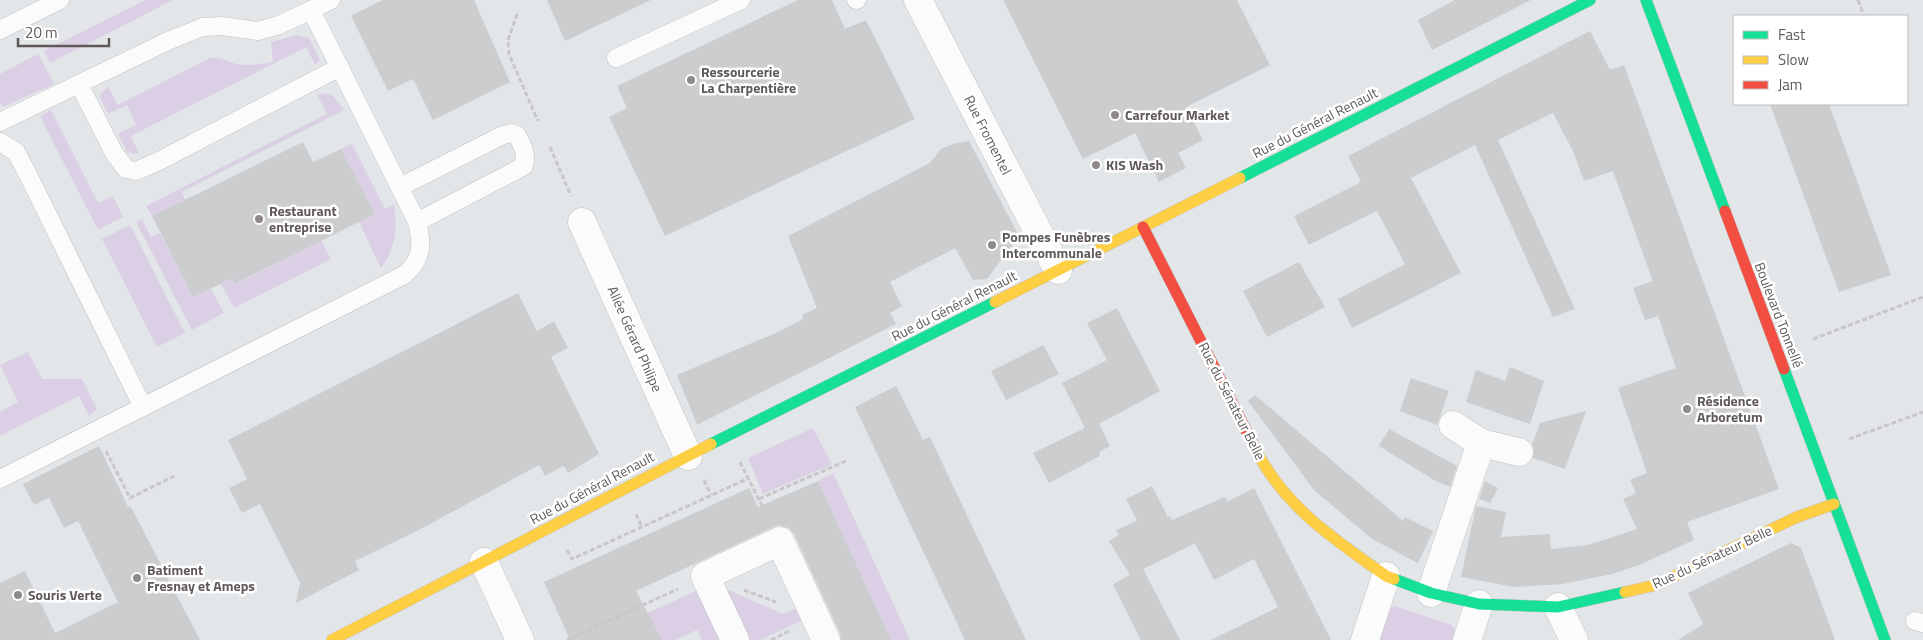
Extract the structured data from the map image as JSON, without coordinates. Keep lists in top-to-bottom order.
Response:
{
  "streets": {
    "street": [
      "Rue du Général Renault",
      "Rue Fromentel",
      "Boulevard Tonnellé",
      "Allée Gérard Philipe",
      "Rue du Sénateur Belle"
    ]
  },
  "crossings": [
    ["Rue du Général Renault", "Rue Fromentel"],
    ["Rue du Général Renault", "Allée Gérard Philipe"],
    ["Rue du Général Renault", "Rue du Sénateur Belle"],
    ["Boulevard Tonnellé", "Rue du Sénateur Belle"]
  ],
  "places": [
    "Ressourcerie La Charpentière",
    "Carrefour Market",
    "KIS Wash",
    "Restaurant entreprise",
    "Pompes Funèbres Intercommunale",
    "Résidence Arboretum",
    "Batiment Fresnay et Ameps",
    "Souris Verte"
  ],
  "legend": ["Fast", "Slow", "Jam"],
  "scale_bar": "20 m"
}
